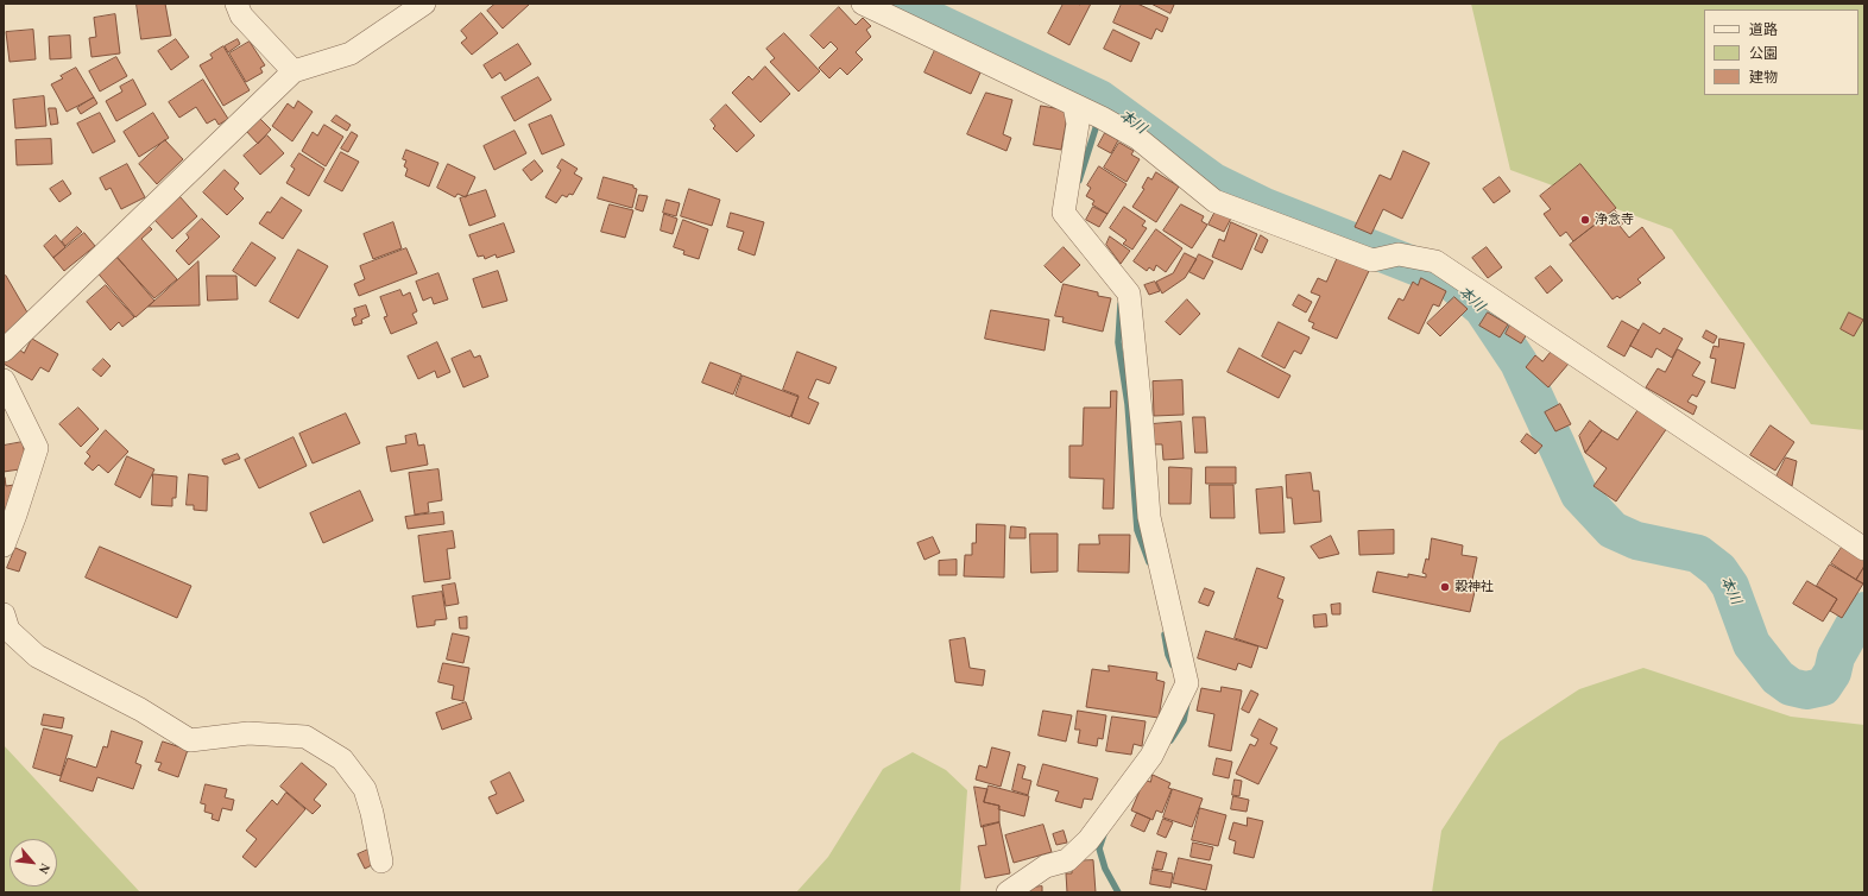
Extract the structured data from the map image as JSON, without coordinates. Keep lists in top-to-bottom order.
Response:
{
  "water": ["本川"],
  "places": ["浄念寺", "穀神社"],
  "legend": ["道路", "公園", "建物"],
  "north": "bottom right"
}
